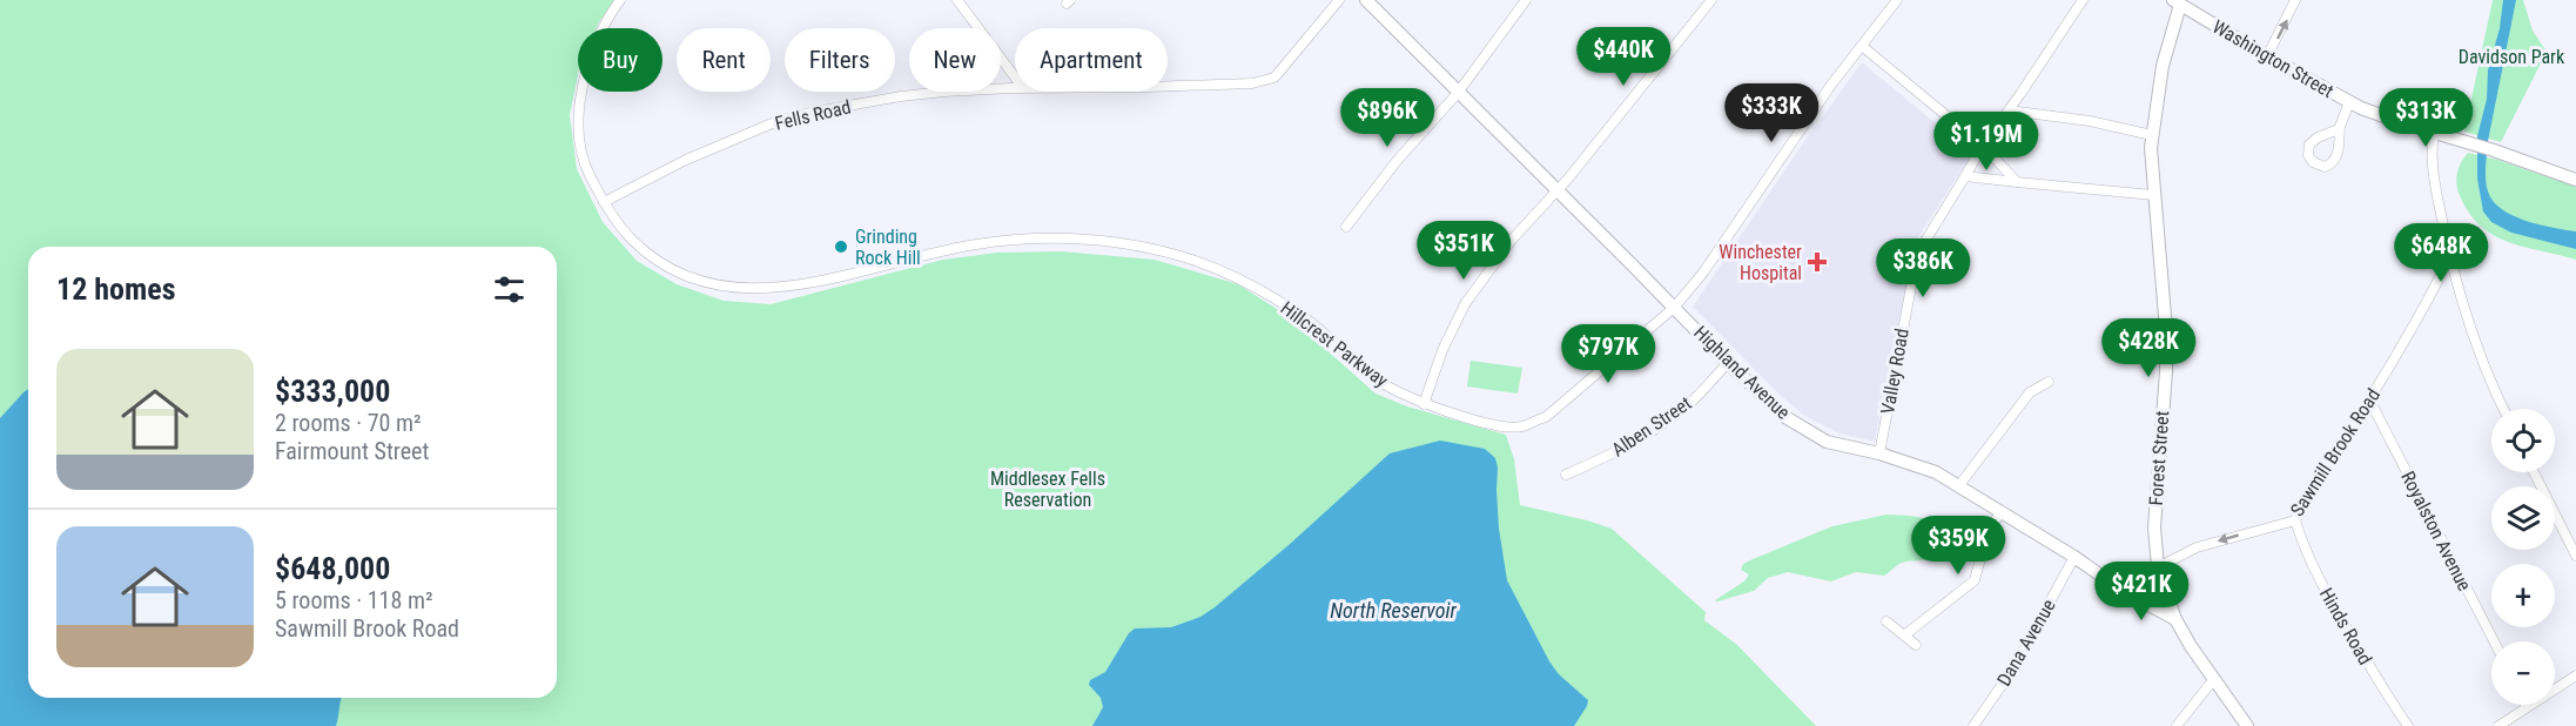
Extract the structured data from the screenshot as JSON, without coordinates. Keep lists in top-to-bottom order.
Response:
{
  "streets": {
    "main road": ["Washington Street", "Highland Avenue", "Forest Street"],
    "street": [
      "Fells Road",
      "Hillcrest Parkway",
      "Valley Road",
      "Alben Street",
      "Sawmill Brook Road",
      "Royalston Avenue",
      "Hinds Road",
      "Dana Avenue"
    ]
  },
  "crossings": [
    ["Washington Street", "Forest Street"],
    ["Fells Road", "Hillcrest Parkway"],
    ["Hillcrest Parkway", "Highland Avenue"],
    ["Valley Road", "Highland Avenue"],
    ["Highland Avenue", "Alben Street"],
    ["Highland Avenue", "Forest Street"],
    ["Highland Avenue", "Dana Avenue"],
    ["Sawmill Brook Road", "Forest Street"],
    ["Sawmill Brook Road", "Royalston Avenue"],
    ["Sawmill Brook Road", "Hinds Road"]
  ],
  "water": ["North Reservoir"],
  "parks": ["Davidson Park", "Middlesex Fells Reservation"],
  "places": {
    "other": ["Grinding Rock Hill"],
    "health": ["Winchester Hospital"]
  },
  "page": {
    "price": [
      "$440K",
      "$333K",
      "$896K",
      "$313K",
      "$1.19M",
      "$351K",
      "$648K",
      "$386K",
      "$428K",
      "$797K",
      "$359K",
      "$421K"
    ],
    "chip": [
      "Buy",
      "Rent",
      "Filters",
      "New",
      "Apartment"
    ],
    "heading": "12 homes",
    "list": [
      {
        "name": "$333,000",
        "note": "2 rooms · 70 m² · Fairmount Street"
      },
      {
        "name": "$648,000",
        "note": "5 rooms · 118 m² · Sawmill Brook Road"
      }
    ],
    "map_buttons": ["+", "−"]
  }
}
